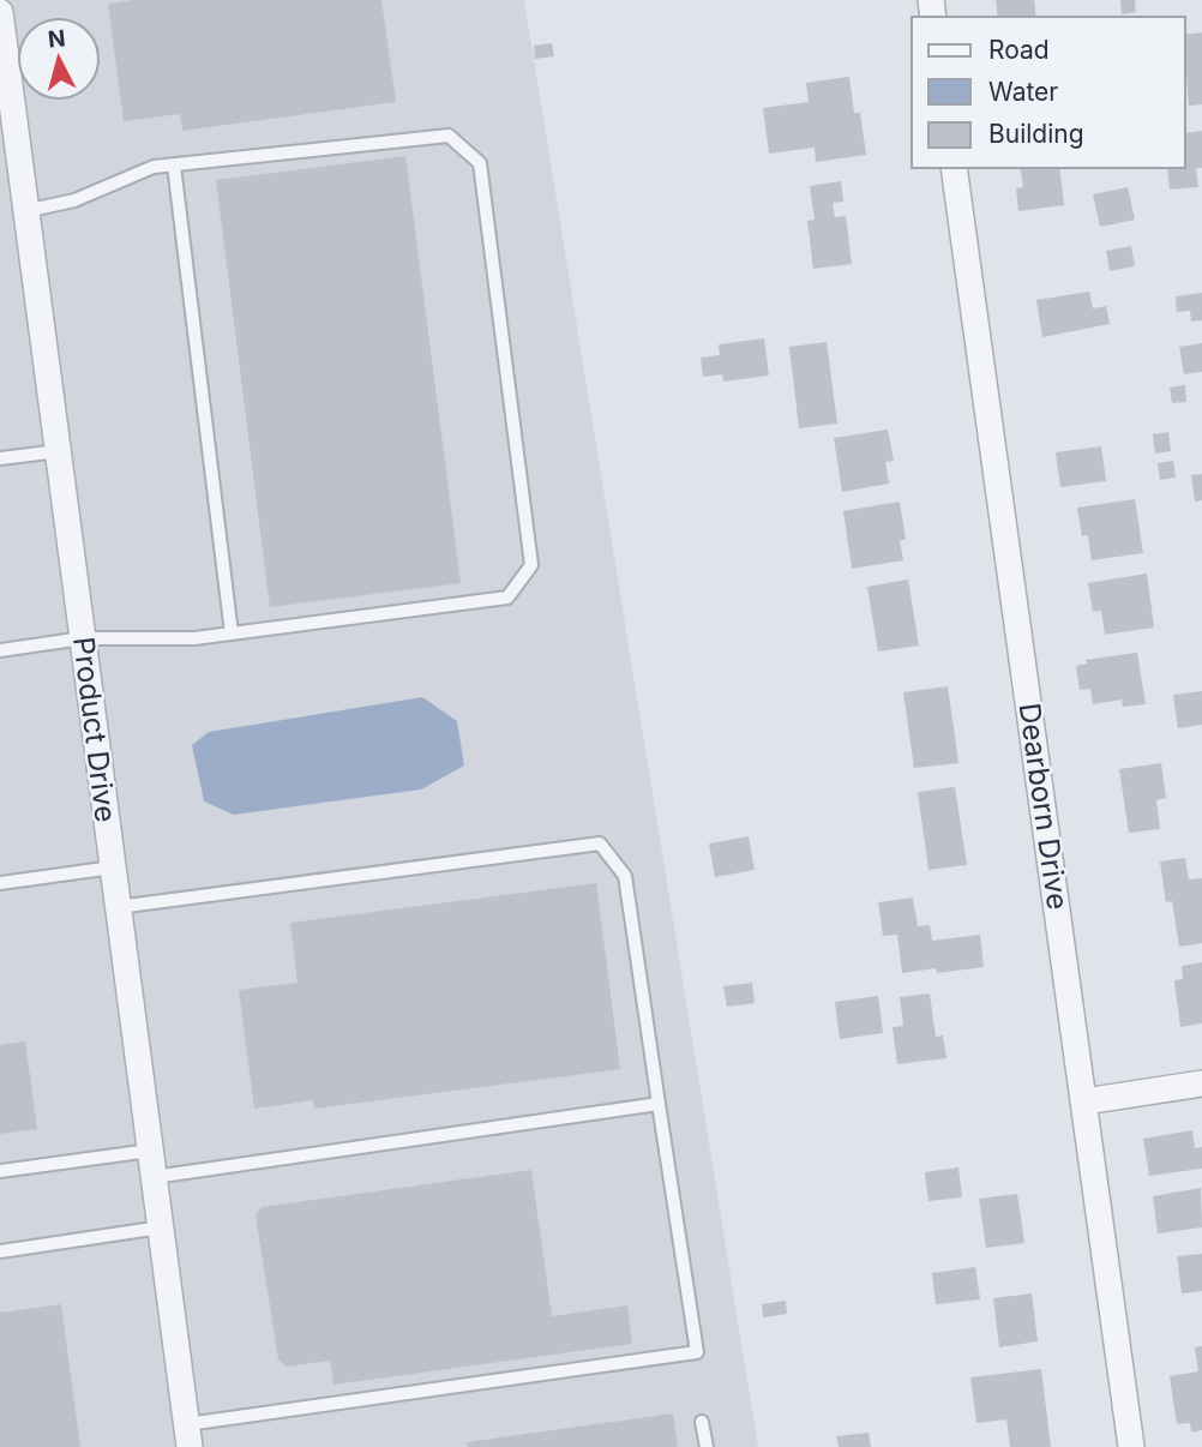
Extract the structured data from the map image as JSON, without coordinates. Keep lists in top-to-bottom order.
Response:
{
  "streets": {
    "street": ["Product Drive", "Dearborn Drive"]
  },
  "legend": ["Road", "Water", "Building"],
  "north": "top"
}
